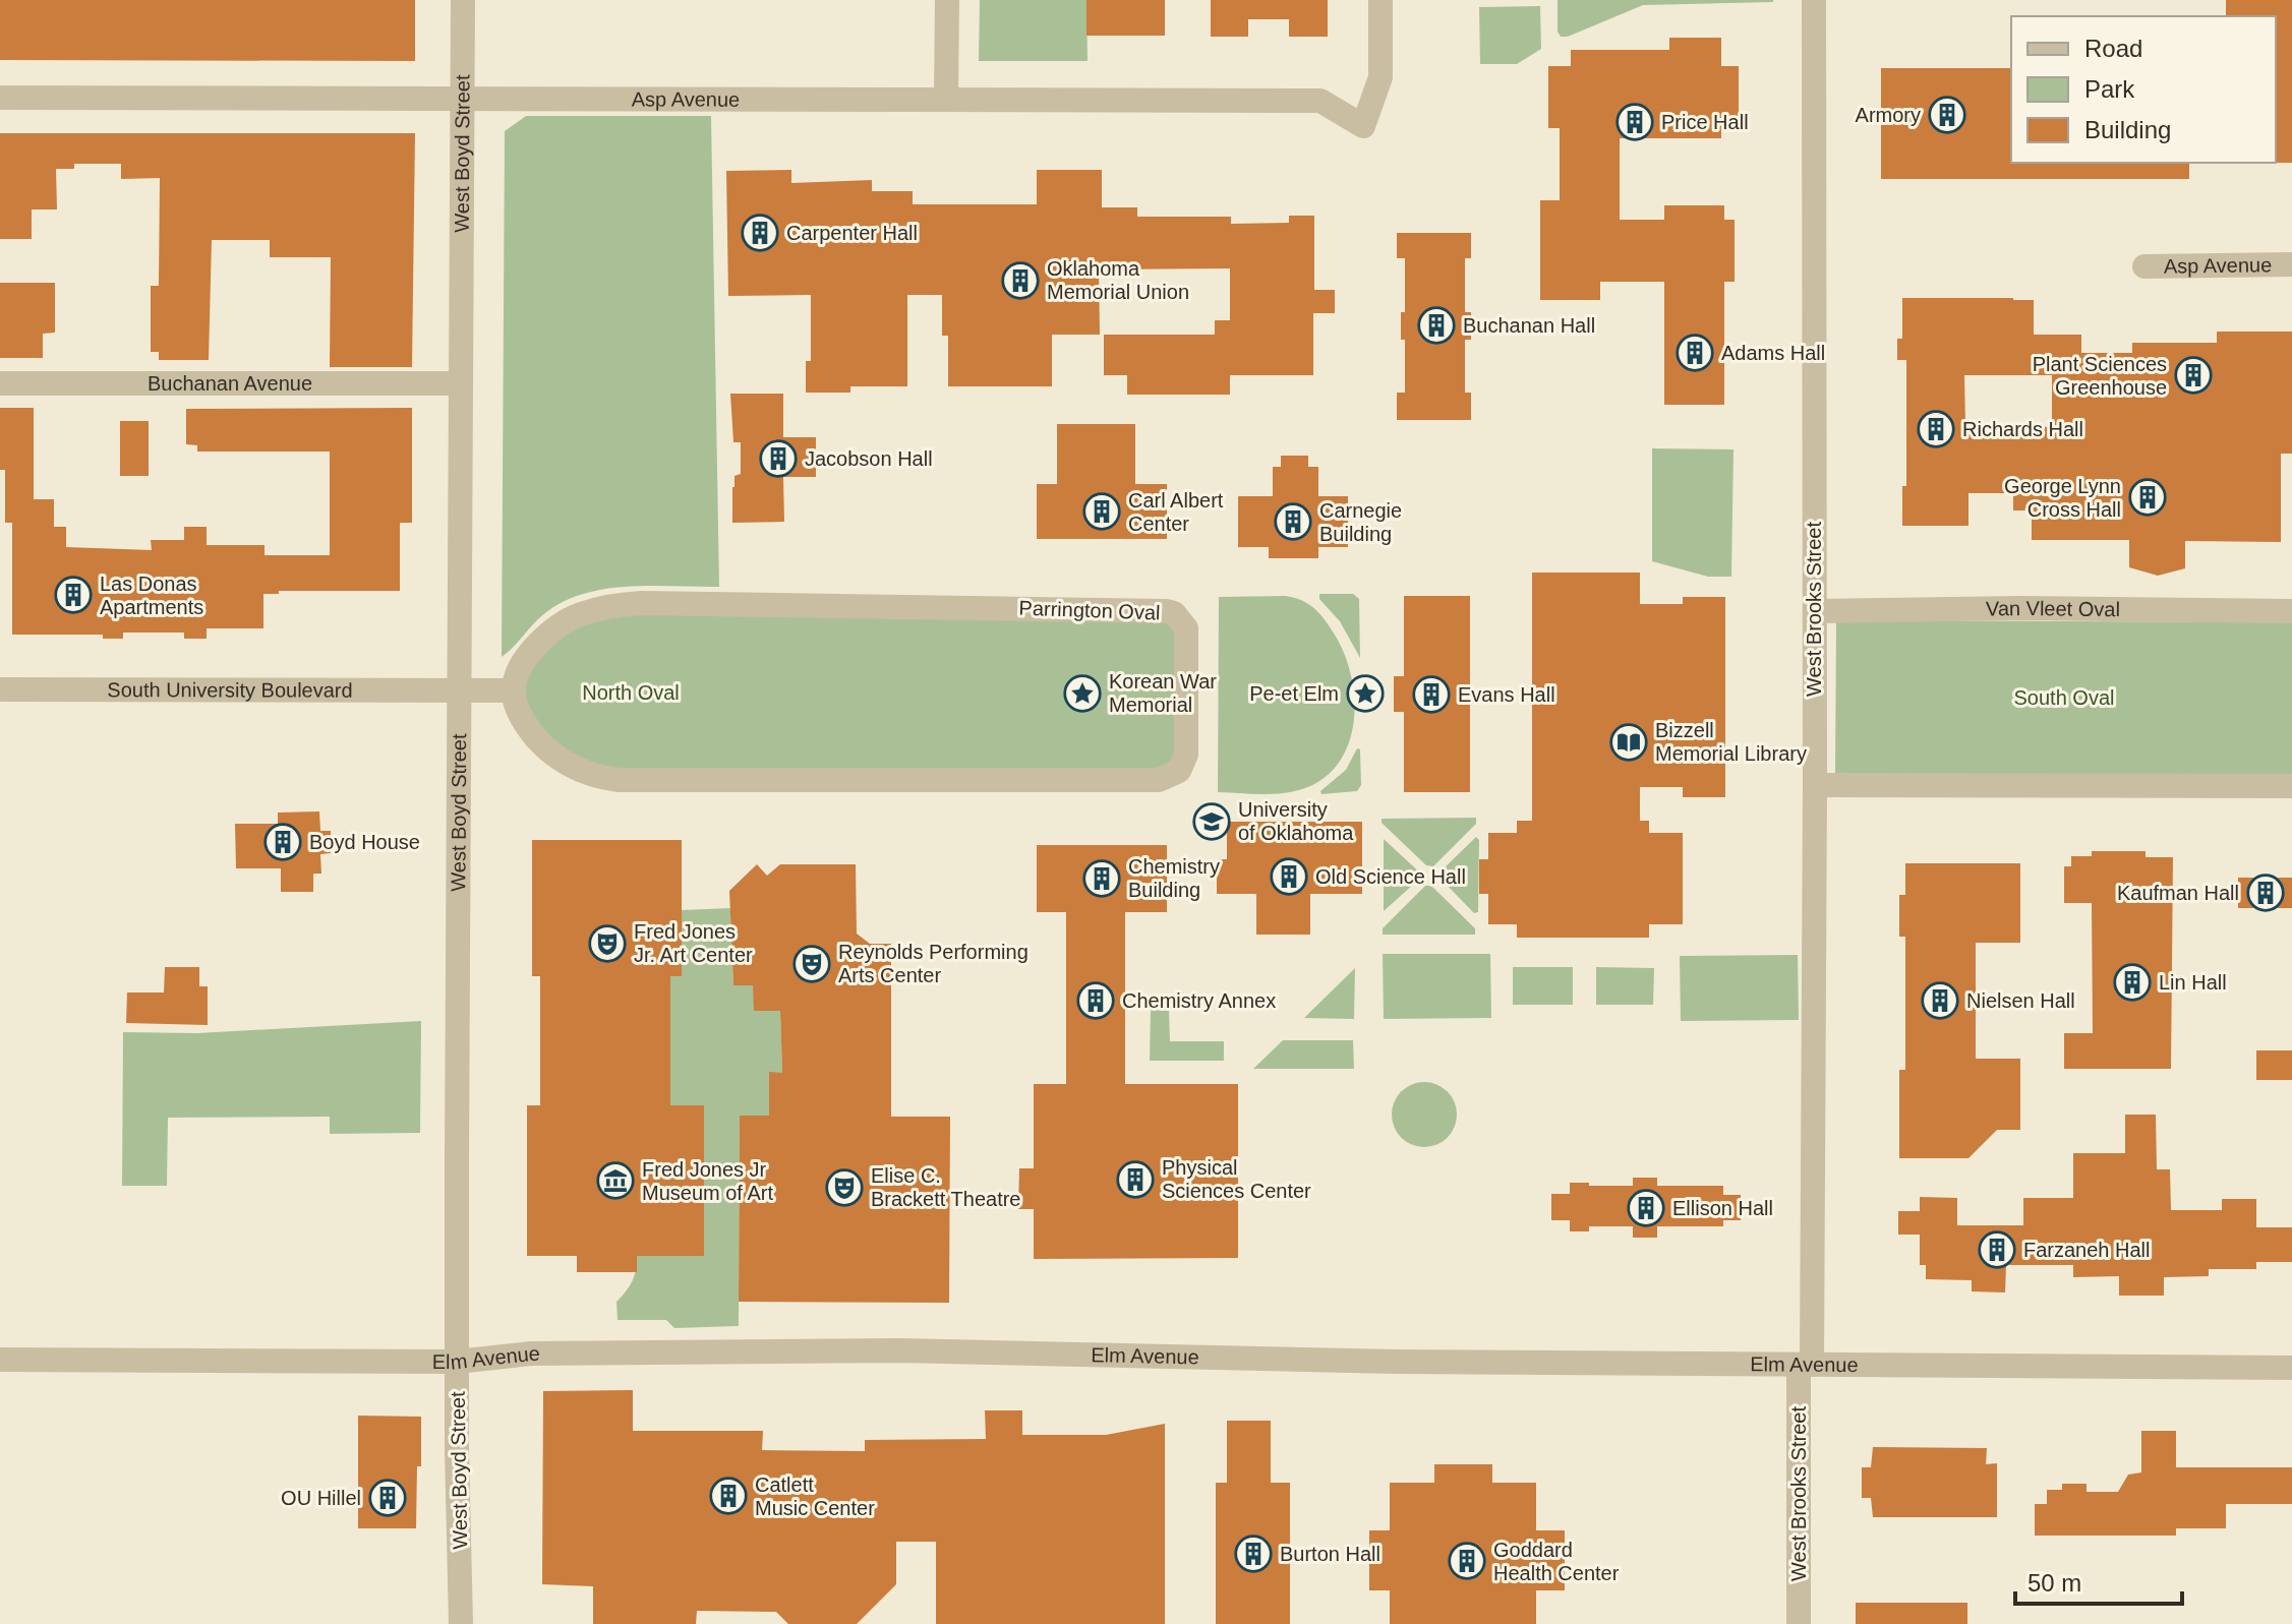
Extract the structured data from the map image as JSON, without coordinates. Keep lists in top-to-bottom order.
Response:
{
  "streets": {
    "street": [
      "Asp Avenue",
      "West Boyd Street",
      "Buchanan Avenue",
      "West Brooks Street",
      "Van Vleet Oval",
      "Parrington Oval",
      "South University Boulevard",
      "Elm Avenue"
    ]
  },
  "crossings": [
    ["Asp Avenue", "West Boyd Street"],
    ["West Boyd Street", "Buchanan Avenue"],
    ["West Boyd Street", "South University Boulevard"],
    ["West Boyd Street", "Elm Avenue"],
    ["West Brooks Street", "Van Vleet Oval"],
    ["West Brooks Street", "Elm Avenue"]
  ],
  "parks": ["North Oval", "South Oval"],
  "places": {
    "building": [
      "Armory",
      "Price Hall",
      "Carpenter Hall",
      "Oklahoma Memorial Union",
      "Buchanan Hall",
      "Adams Hall",
      "Plant Sciences Greenhouse",
      "Richards Hall",
      "Jacobson Hall",
      "George Lynn Cross Hall",
      "Carl Albert Center",
      "Carnegie Building",
      "Las Donas Apartments",
      "Evans Hall",
      "Boyd House",
      "Old Science Hall",
      "Chemistry Building",
      "Kaufman Hall",
      "Lin Hall",
      "Chemistry Annex",
      "Nielsen Hall",
      "Physical Sciences Center",
      "Ellison Hall",
      "Farzaneh Hall",
      "Catlett Music Center",
      "OU Hillel",
      "Burton Hall",
      "Goddard Health Center"
    ],
    "place": ["Korean War Memorial", "Pe-et Elm"],
    "library": ["Bizzell Memorial Library"],
    "school or university": ["University of Oklahoma"],
    "theatre": ["Fred Jones Jr. Art Center", "Reynolds Performing Arts Center", "Elise C. Brackett Theatre"],
    "museum": ["Fred Jones Jr Museum of Art"]
  },
  "legend": ["Road", "Park", "Building"],
  "scale_bar": "50 m"
}
